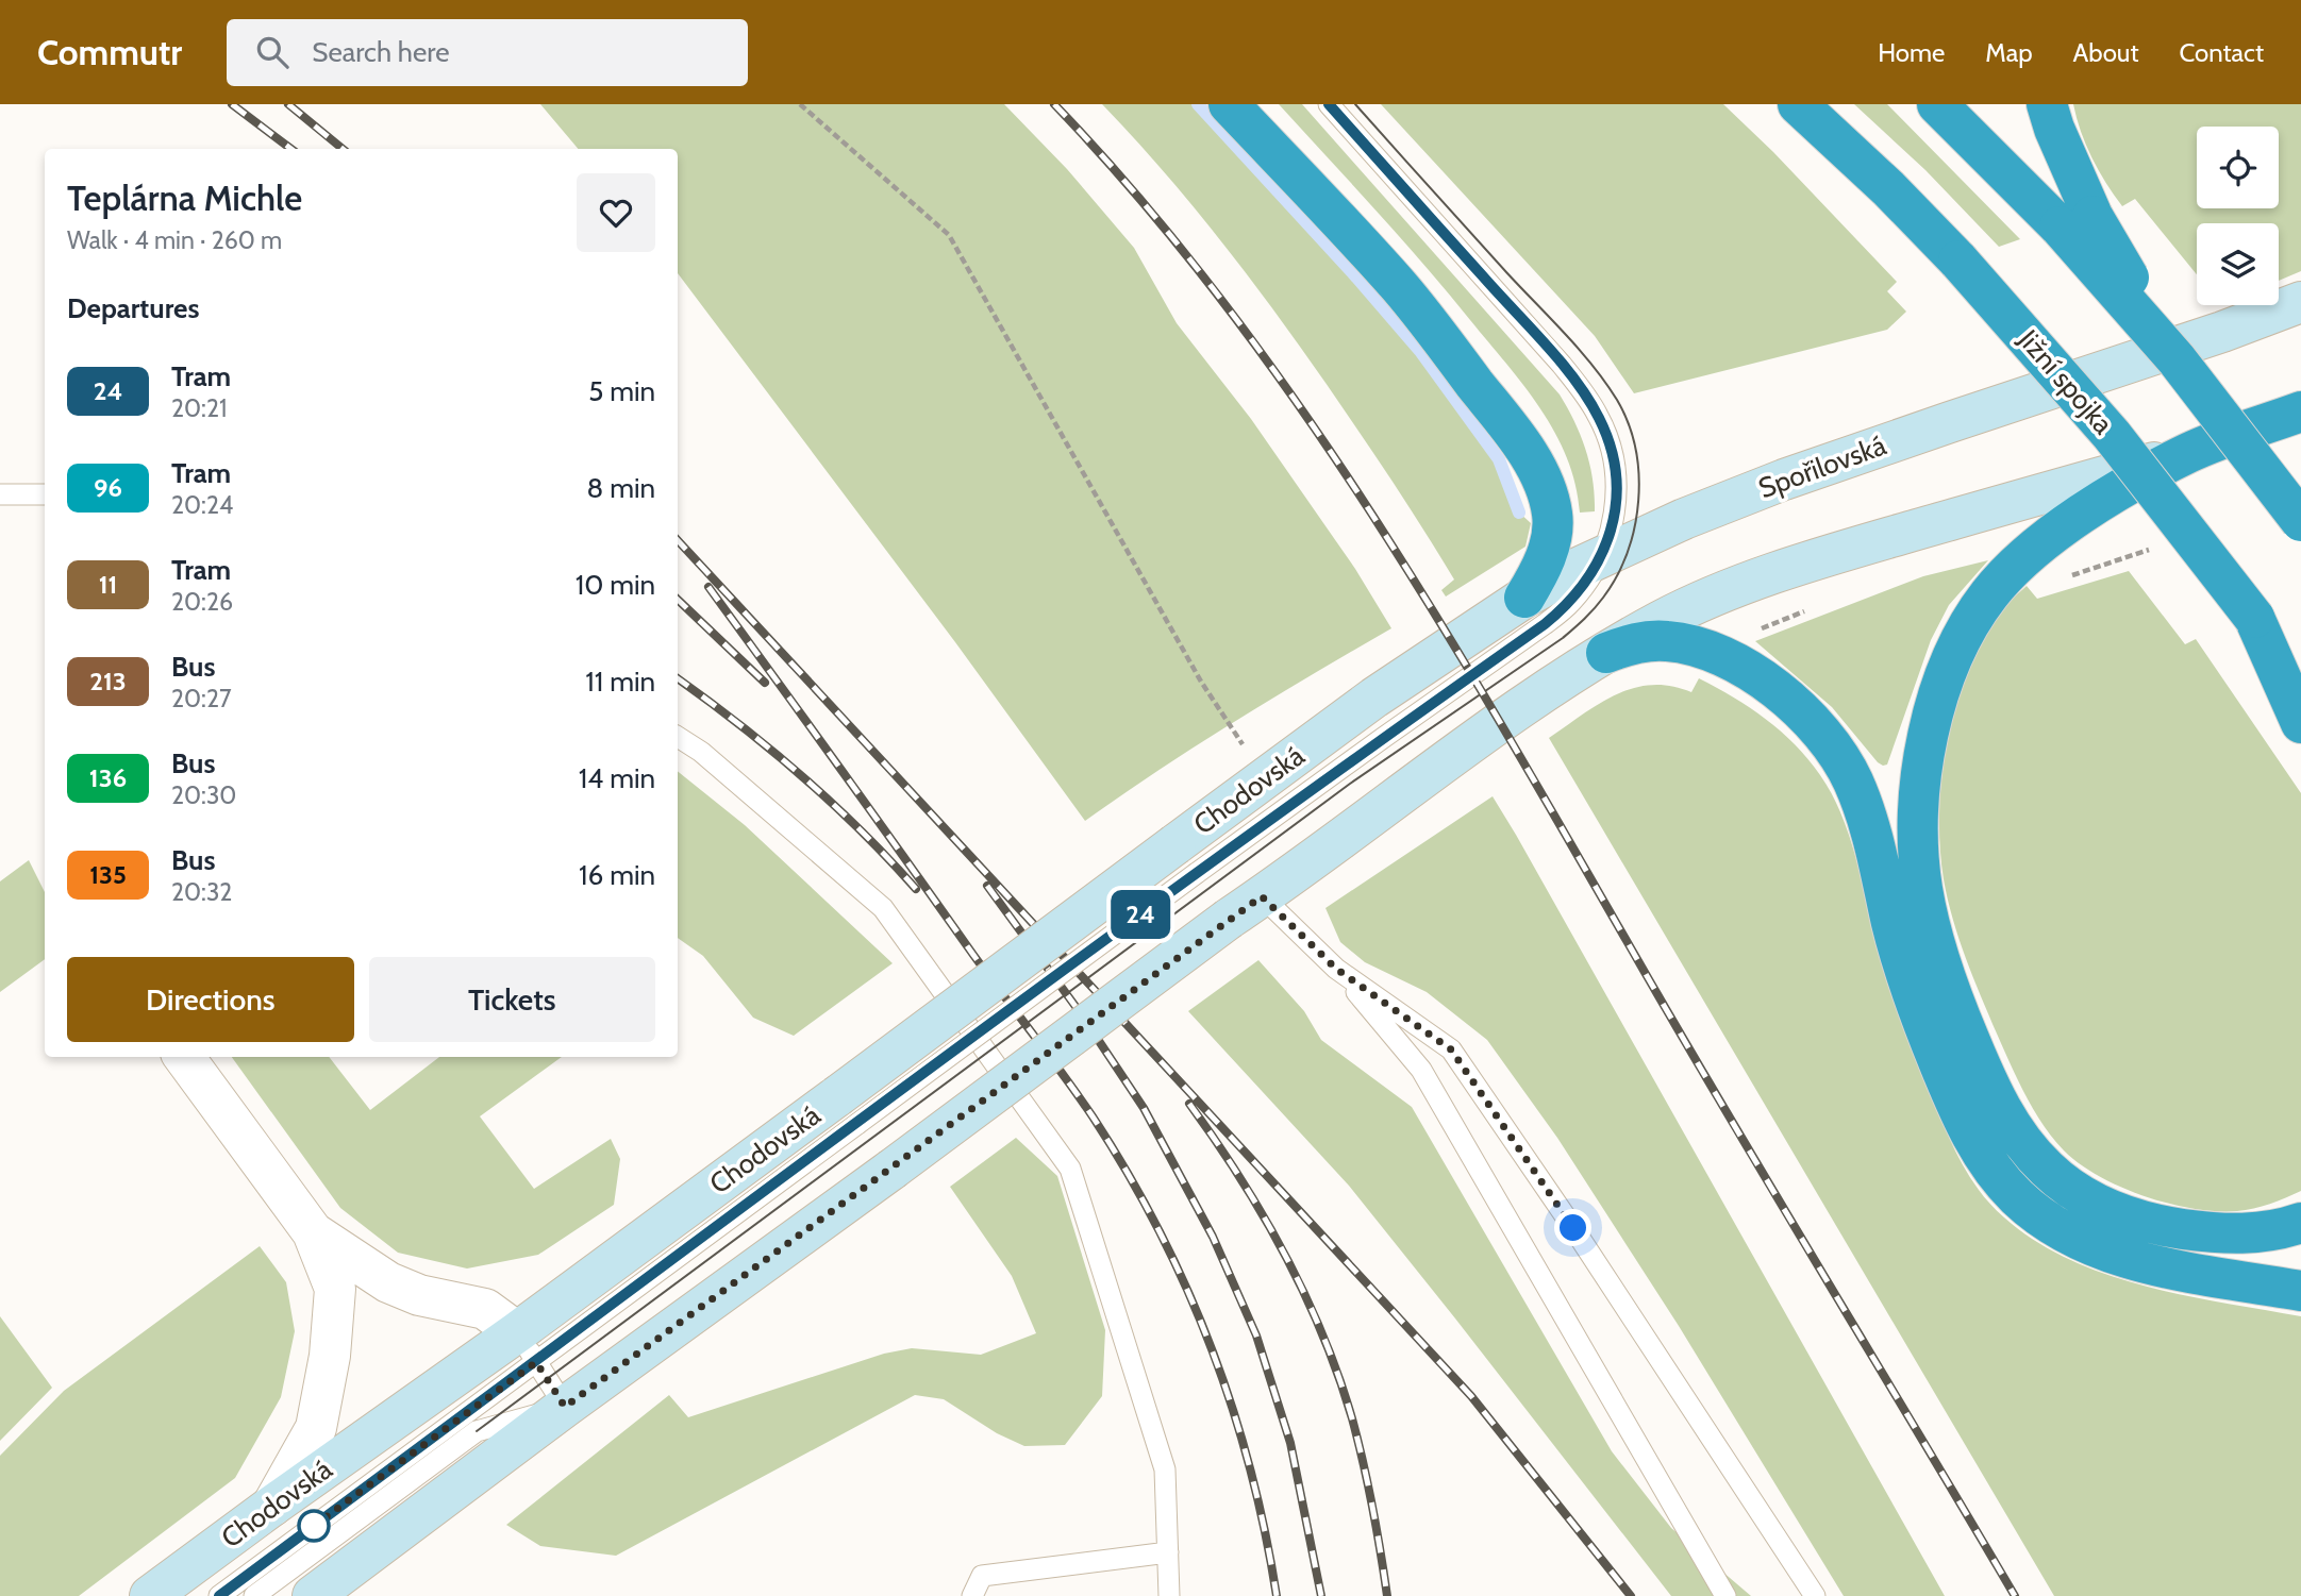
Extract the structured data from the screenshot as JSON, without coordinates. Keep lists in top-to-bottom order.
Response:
{
  "streets": {
    "highway": ["Jižní spojka"],
    "main road": ["Spořilovská", "Chodovská"]
  },
  "crossings": [
    ["Spořilovská", "Chodovská"]
  ],
  "lines": ["tram line 24"],
  "page": {
    "header": "Commutr",
    "search": "Search here",
    "nav": [
      "Home",
      "Map",
      "About",
      "Contact"
    ],
    "on_map": "24",
    "heading": [
      ["Teplárna Michle", "Walk · 4 min · 260 m"],
      "Departures"
    ],
    "list": [
      {
        "mark": "24",
        "name": "Tram",
        "note": "20:21",
        "value": "5 min"
      },
      {
        "mark": "96",
        "name": "Tram",
        "note": "20:24",
        "value": "8 min"
      },
      {
        "mark": "11",
        "name": "Tram",
        "note": "20:26",
        "value": "10 min"
      },
      {
        "mark": "213",
        "name": "Bus",
        "note": "20:27",
        "value": "11 min"
      },
      {
        "mark": "136",
        "name": "Bus",
        "note": "20:30",
        "value": "14 min"
      },
      {
        "mark": "135",
        "name": "Bus",
        "note": "20:32",
        "value": "16 min"
      }
    ],
    "buttons": ["Directions", "Tickets"]
  }
}
